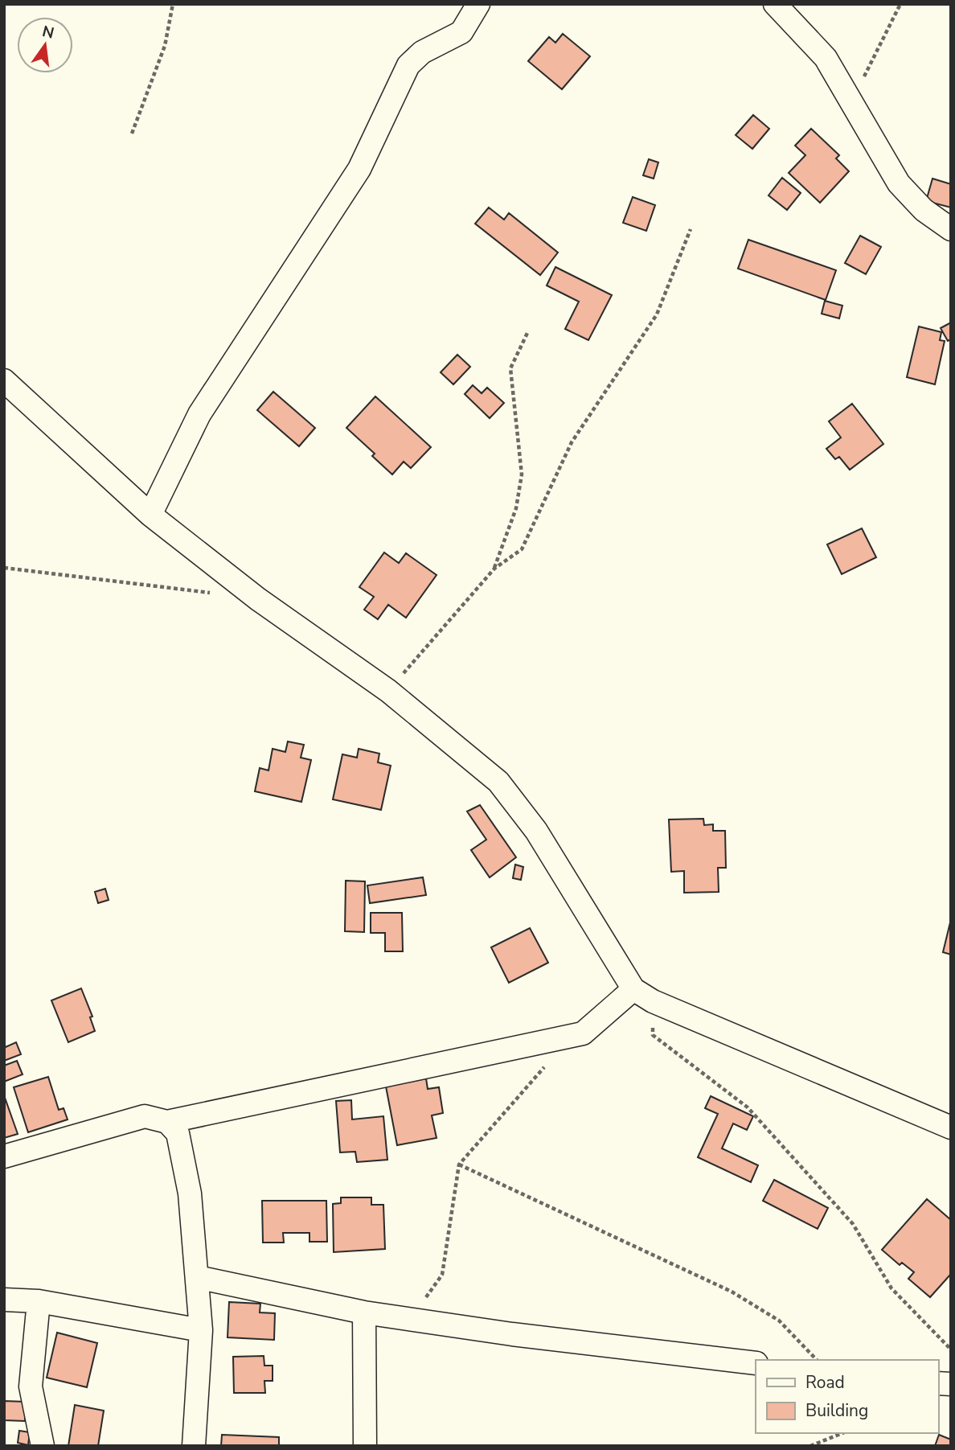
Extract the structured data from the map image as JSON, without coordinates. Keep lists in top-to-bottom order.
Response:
{
  "legend": ["Road", "Building"],
  "north": "top"
}
